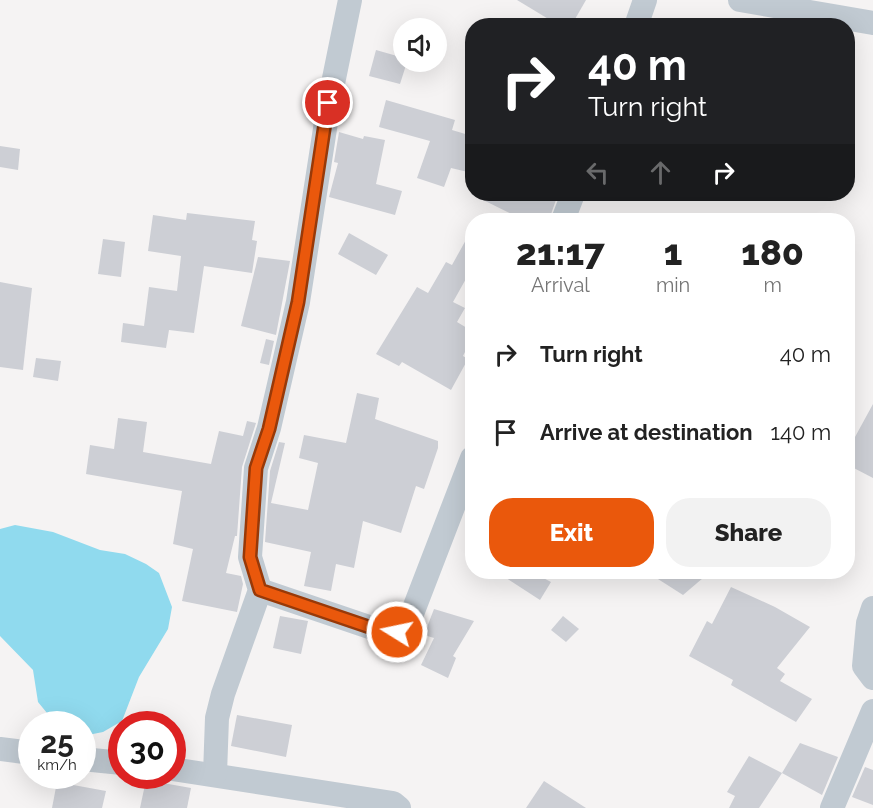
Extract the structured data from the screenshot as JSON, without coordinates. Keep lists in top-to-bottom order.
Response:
{
  "page": {
    "turn": ["40 m", "Turn right"],
    "eta": [
      "21:17",
      "Arrival",
      "1",
      "min",
      "180",
      "m"
    ],
    "list": [
      {
        "name": "Turn right",
        "value": "40 m"
      },
      {
        "name": "Arrive at destination",
        "value": "140 m"
      }
    ],
    "buttons": ["Exit", "Share"],
    "speed": "25 km/h",
    "limit": "30"
  }
}
